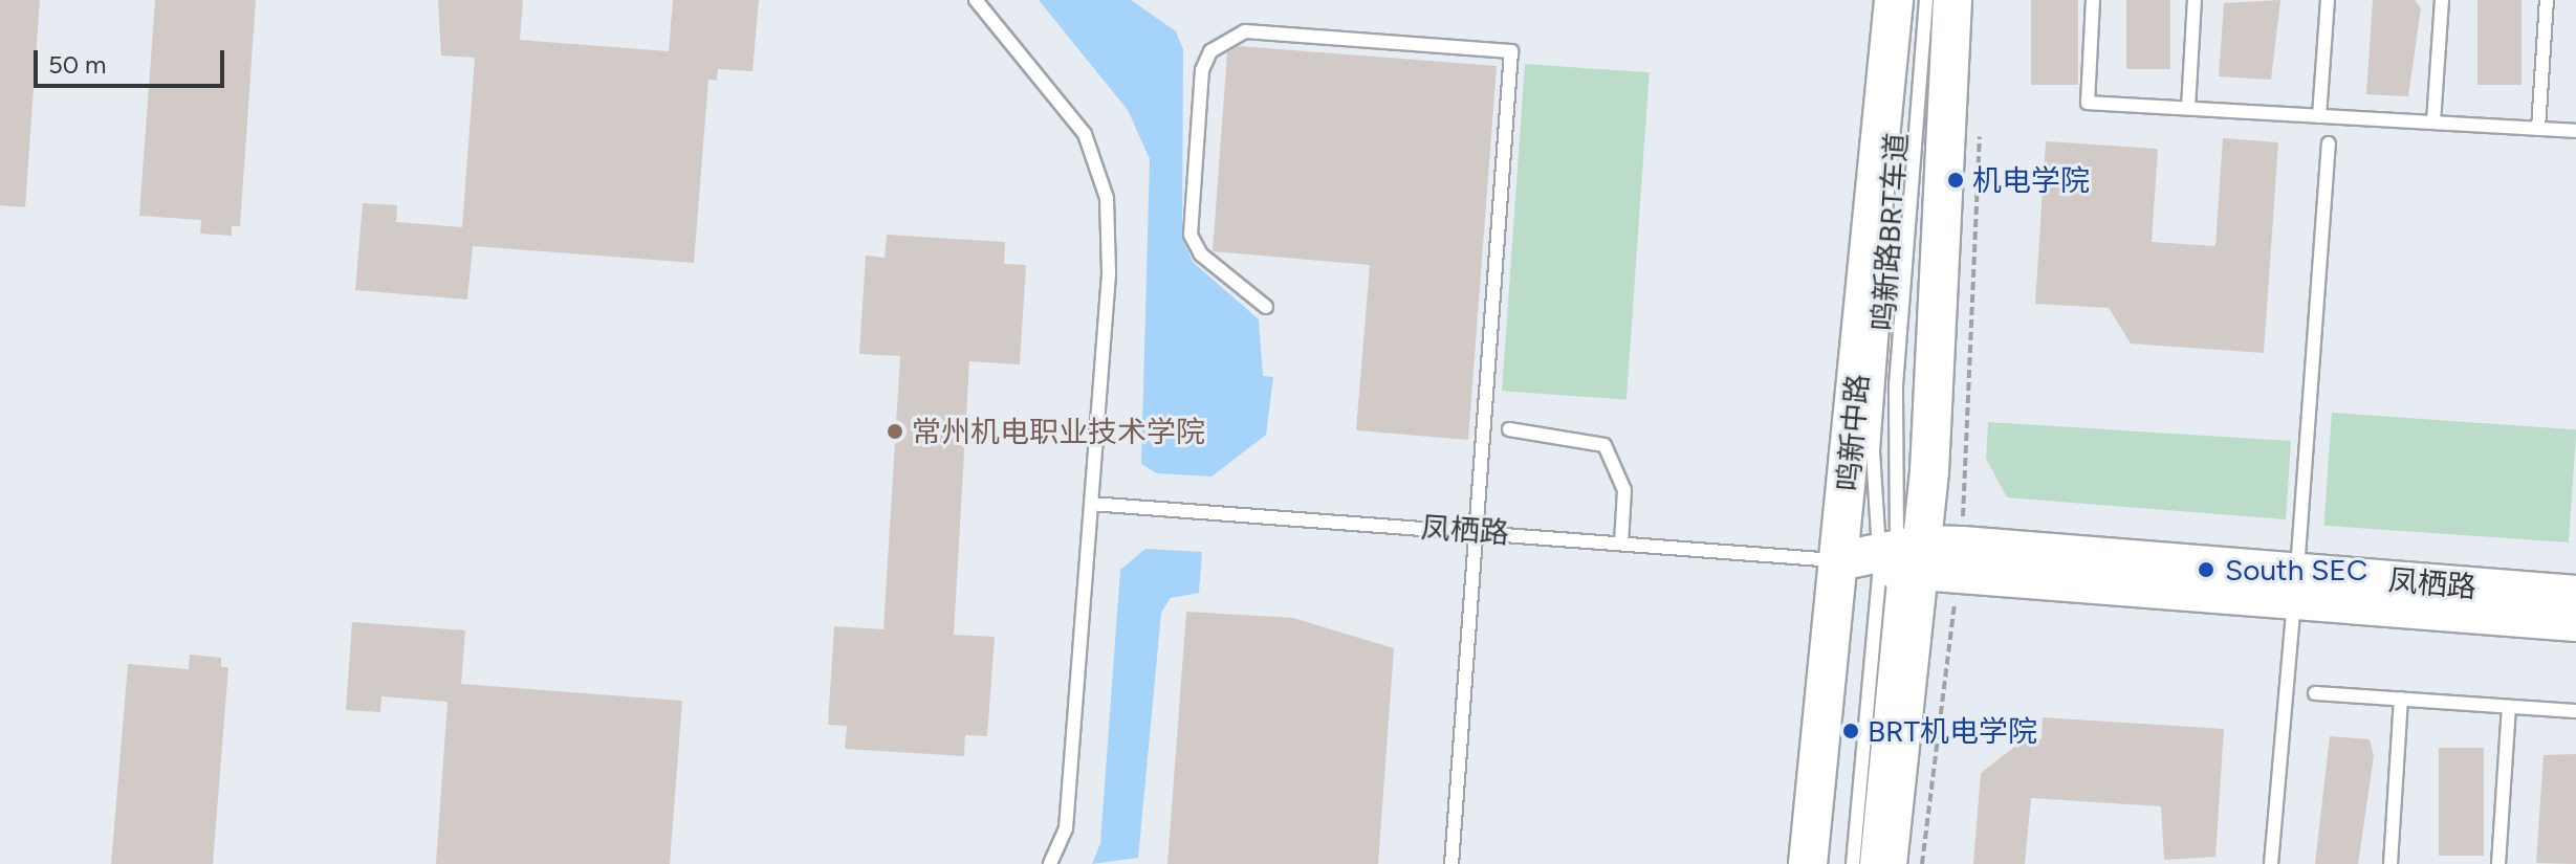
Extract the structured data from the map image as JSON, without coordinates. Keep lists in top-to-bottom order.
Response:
{
  "streets": {
    "main road": ["鸣新中路", "凤栖路"],
    "lane": ["鸣新路BRT车道"]
  },
  "crossings": [
    ["鸣新路BRT车道", "凤栖路"],
    ["鸣新中路", "凤栖路"]
  ],
  "places": [
    "机电学院",
    "常州机电职业技术学院",
    "South SEC",
    "BRT机电学院"
  ],
  "scale_bar": "50 m"
}
